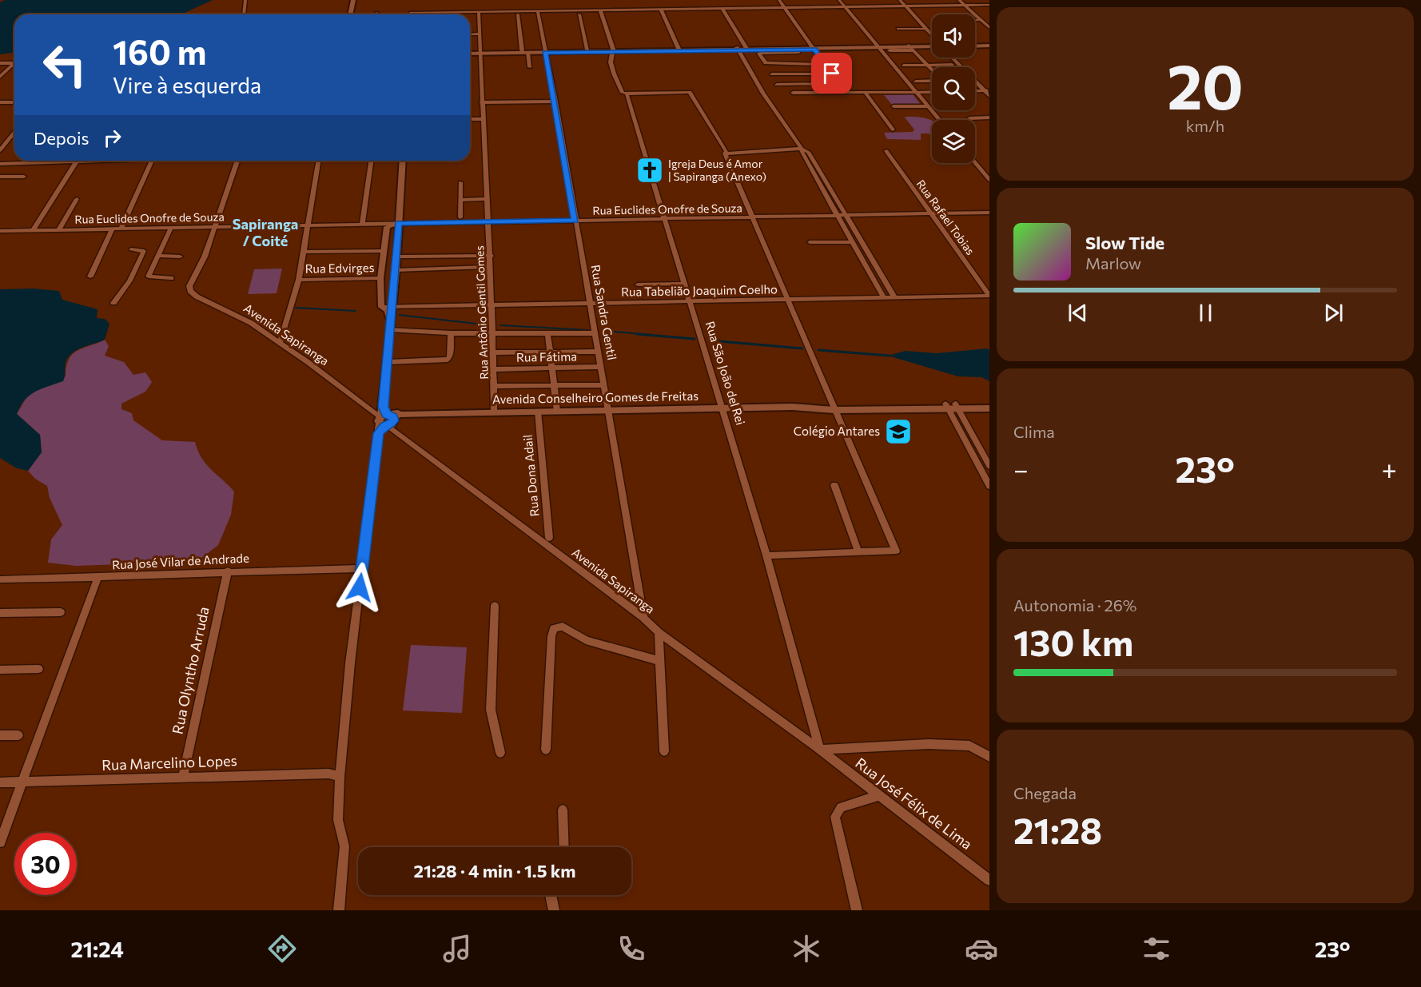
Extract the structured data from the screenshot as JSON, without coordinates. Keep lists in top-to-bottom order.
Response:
{
  "streets": {
    "street": [
      "Rua Euclides Onofre de Souza",
      "Rua Rafael Tobias",
      "Rua Edvirges",
      "Rua Tabelião Joaquim Coelho",
      "Rua Antônio Gentil Gomes",
      "Rua Sandra Gentil",
      "Avenida Sapiranga",
      "Rua Fátima",
      "Rua São João del Rei",
      "Avenida Conselheiro Gomes de Freitas",
      "Rua Dona Adail",
      "Rua José Vilar de Andrade",
      "Rua Olyntho Arruda",
      "Rua Marcelino Lopes",
      "Rua José Félix de Lima"
    ]
  },
  "crossings": [
    ["Rua Euclides Onofre de Souza", "Rua Rafael Tobias"],
    ["Rua Euclides Onofre de Souza", "Rua Antônio Gentil Gomes"],
    ["Rua Euclides Onofre de Souza", "Rua Sandra Gentil"],
    ["Rua Euclides Onofre de Souza", "Avenida Sapiranga"],
    ["Rua Euclides Onofre de Souza", "Rua São João del Rei"],
    ["Rua Rafael Tobias", "Rua Tabelião Joaquim Coelho"],
    ["Rua Tabelião Joaquim Coelho", "Rua Antônio Gentil Gomes"],
    ["Rua Tabelião Joaquim Coelho", "Rua Sandra Gentil"],
    ["Rua Tabelião Joaquim Coelho", "Rua São João del Rei"],
    ["Rua Antônio Gentil Gomes", "Rua Fátima"],
    ["Rua Antônio Gentil Gomes", "Avenida Conselheiro Gomes de Freitas"],
    ["Rua Sandra Gentil", "Avenida Sapiranga"],
    ["Rua Sandra Gentil", "Rua Fátima"],
    ["Rua Sandra Gentil", "Avenida Conselheiro Gomes de Freitas"],
    ["Avenida Sapiranga", "Rua São João del Rei"],
    ["Avenida Sapiranga", "Avenida Conselheiro Gomes de Freitas"],
    ["Avenida Sapiranga", "Rua José Félix de Lima"],
    ["Rua São João del Rei", "Avenida Conselheiro Gomes de Freitas"],
    ["Rua São João del Rei", "Rua José Félix de Lima"],
    ["Avenida Conselheiro Gomes de Freitas", "Rua Dona Adail"],
    ["Rua José Vilar de Andrade", "Rua Olyntho Arruda"],
    ["Rua Olyntho Arruda", "Rua Marcelino Lopes"]
  ],
  "districts": ["Sapiranga / Coité"],
  "places": {
    "church": ["Igreja Deus é Amor | Sapiranga (Anexo)"],
    "school or university": ["Colégio Antares"]
  },
  "page": {
    "tile": [
      ["20", "km/h"],
      "Clima",
      ["Autonomia · 26%", "130 km"],
      ["Chegada", "21:28"]
    ],
    "turn": ["160 m", "Vire à esquerda"],
    "then": "Depois",
    "song": ["Slow Tide", "Marlow"],
    "heat": ["−", "23°", "+"],
    "limit": "30",
    "trip": "21:28 · 4 min · 1.5 km",
    "tabs": ["21:24", "23°"]
  }
}
